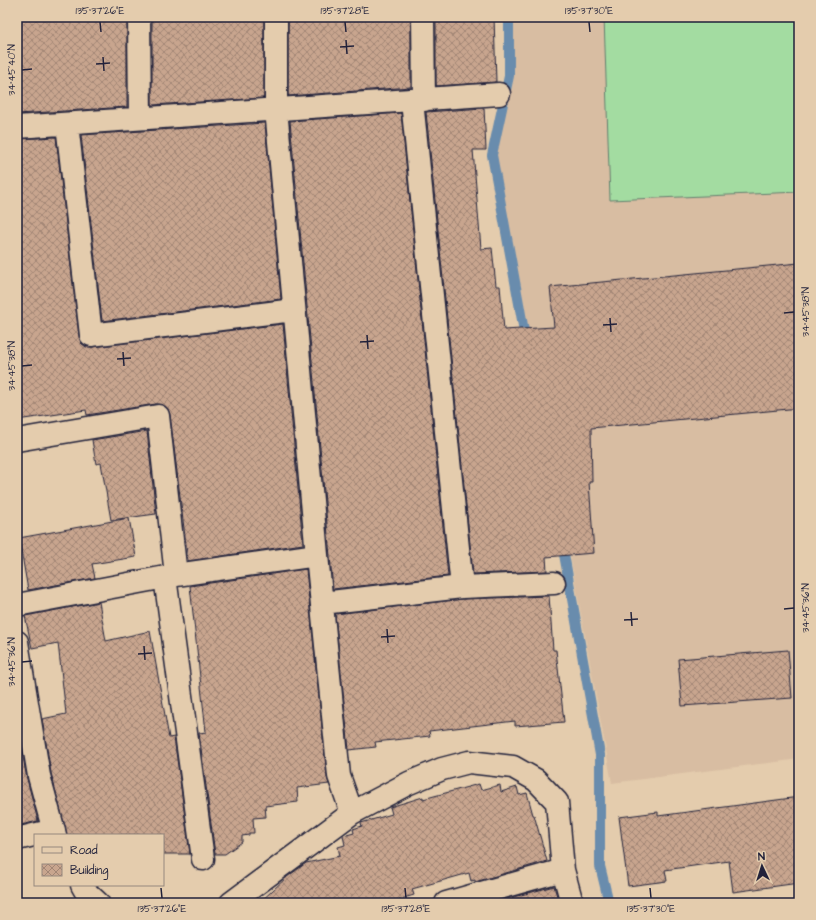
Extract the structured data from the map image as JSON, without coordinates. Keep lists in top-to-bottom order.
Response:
{
  "legend": ["Road", "Building"],
  "north": "top",
  "coordinates": [
    "135°37'26\"E",
    "135°37'28\"E",
    "135°37'30\"E",
    "34°45'40\"N",
    "34°45'38\"N",
    "34°45'36\"N"
  ]
}
